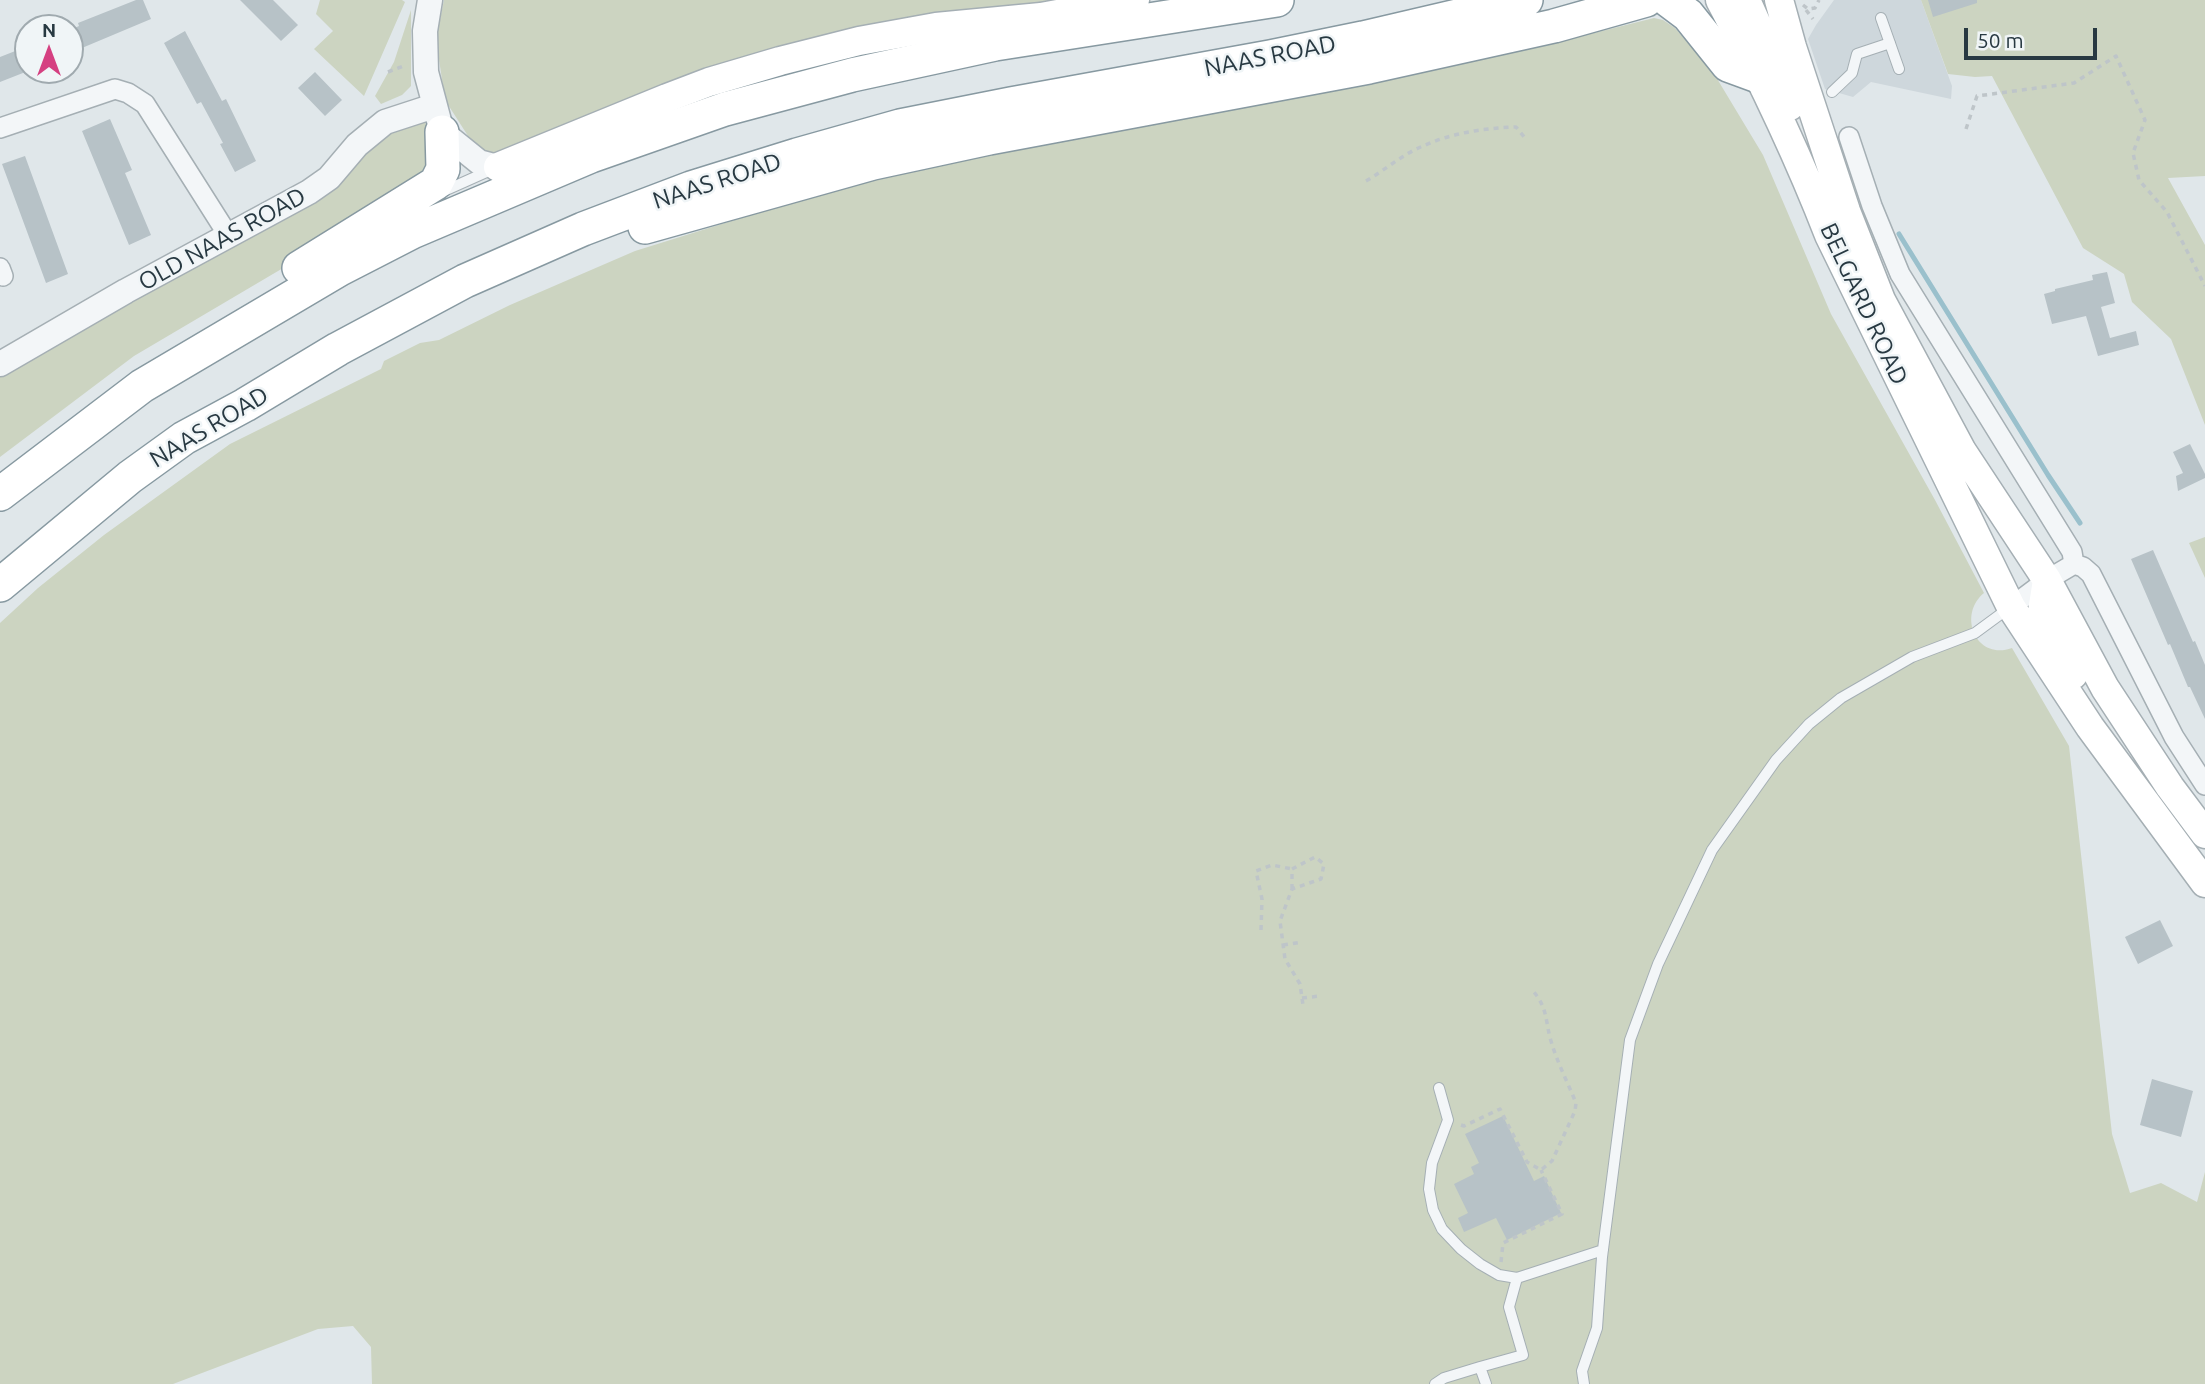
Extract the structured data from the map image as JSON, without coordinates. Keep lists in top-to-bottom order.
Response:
{
  "streets": {
    "highway": ["NAAS ROAD"],
    "main road": ["BELGARD ROAD"],
    "street": ["OLD NAAS ROAD"]
  },
  "scale_bar": "50 m",
  "north": "top"
}
